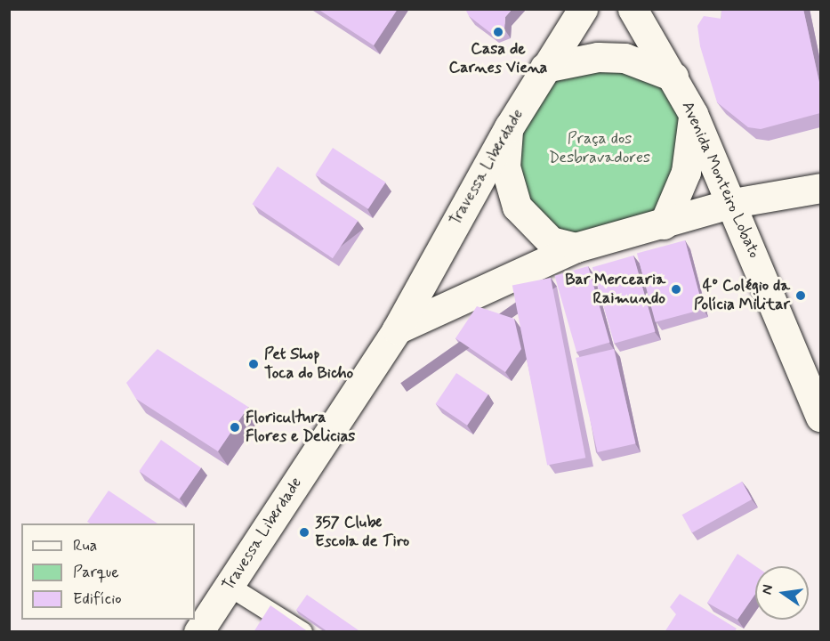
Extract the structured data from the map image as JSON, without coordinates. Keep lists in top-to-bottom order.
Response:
{
  "streets": {
    "street": ["Travessa Liberdade", "Avenida Monteiro Lobato"]
  },
  "parks": ["Praça dos Desbravadores"],
  "places": [
    "Casa de Carnes Viena",
    "Bar Mercearia Raimundo",
    "4º Colégio da Polícia Militar",
    "Pet Shop Toca do Bicho",
    "Floricultura Flores e Delicias",
    "357 Clube Escola de Tiro"
  ],
  "legend": ["Rua", "Parque", "Edifício"],
  "north": "left"
}
